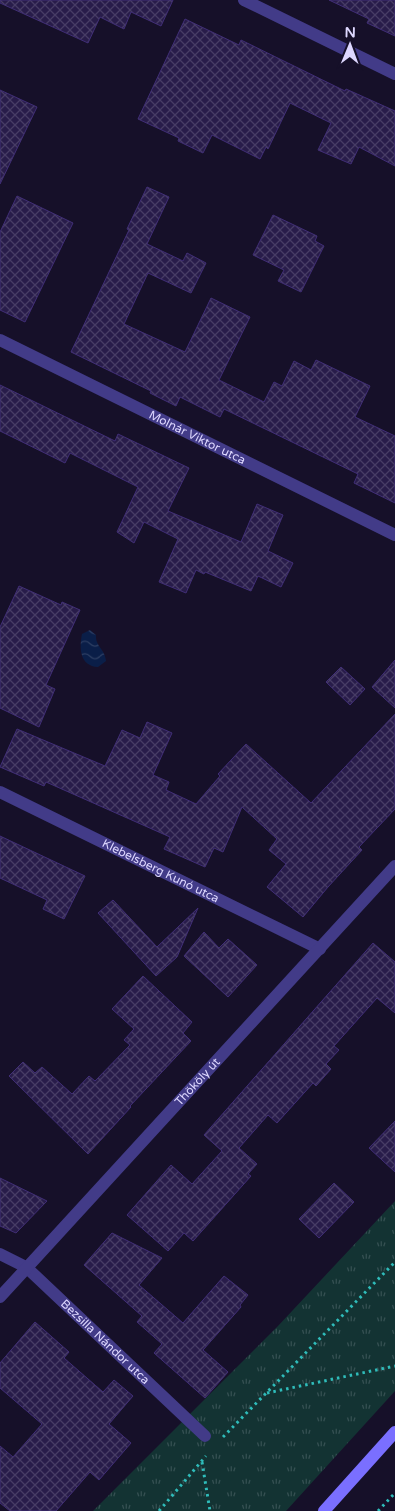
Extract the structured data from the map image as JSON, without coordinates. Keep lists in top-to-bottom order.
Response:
{
  "streets": {
    "street": [
      "Molnár Viktor utca",
      "Klebelsberg Kunó utca",
      "Thököly út",
      "Bezsilla Nándor utca"
    ]
  },
  "crossings": [
    ["Klebelsberg Kunó utca", "Thököly út"],
    ["Thököly út", "Bezsilla Nándor utca"]
  ],
  "north": "top"
}
